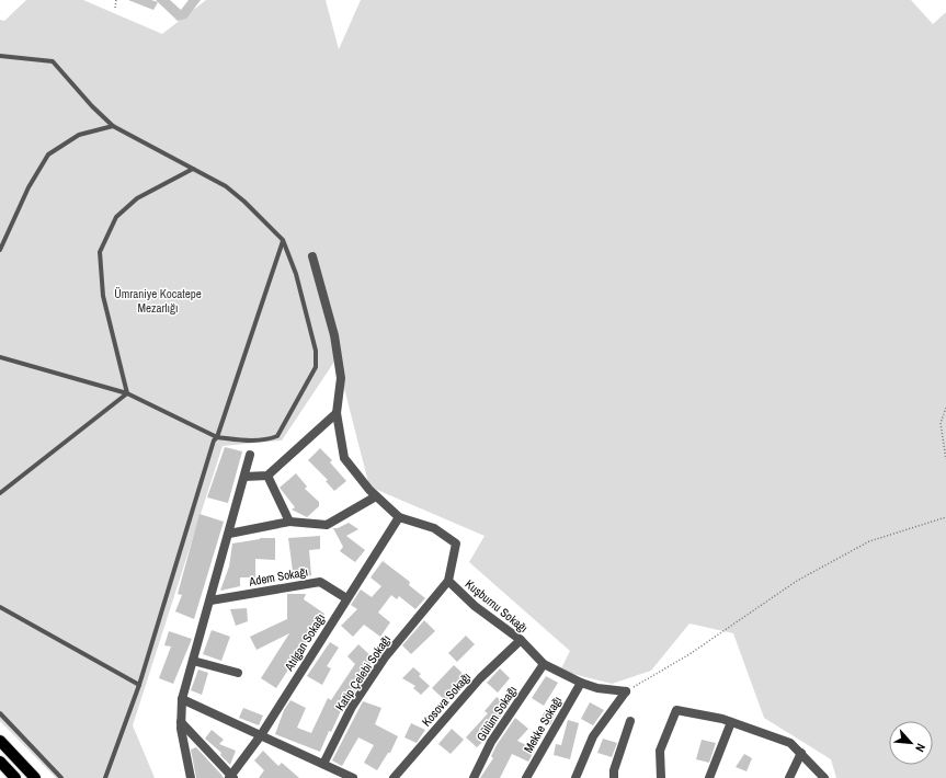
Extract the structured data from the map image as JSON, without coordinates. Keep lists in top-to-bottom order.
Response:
{
  "streets": {
    "street": [
      "Adem Sokağı",
      "Kuşburnu Sokağı",
      "Atılgan Sokağı",
      "Katip Çelebi Sokağı",
      "Kosova Sokağı",
      "Gülüm Sokağı",
      "Mekke Sokağı"
    ]
  },
  "crossings": [
    ["Adem Sokağı", "Atılgan Sokağı"],
    ["Kuşburnu Sokağı", "Atılgan Sokağı"],
    ["Kuşburnu Sokağı", "Katip Çelebi Sokağı"],
    ["Kuşburnu Sokağı", "Kosova Sokağı"],
    ["Kuşburnu Sokağı", "Gülüm Sokağı"],
    ["Kuşburnu Sokağı", "Mekke Sokağı"]
  ],
  "parks": ["Ümraniye Kocatepe Mezarlığı"],
  "north": "bottom right"
}
